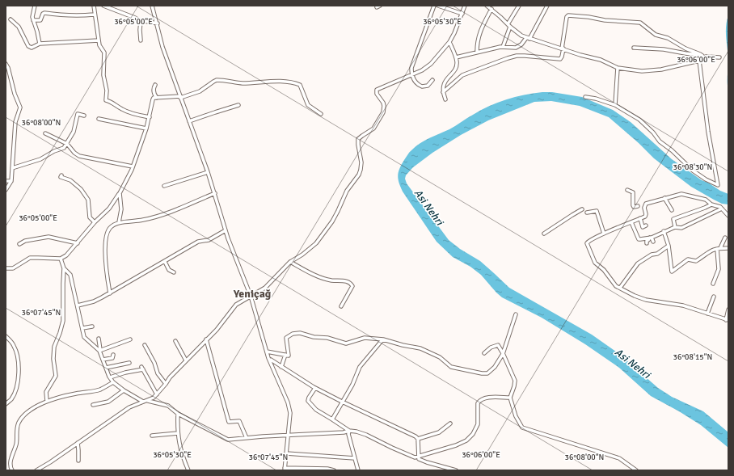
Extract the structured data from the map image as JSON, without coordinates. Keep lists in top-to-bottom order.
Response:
{
  "districts": ["Yeniçağ"],
  "water": ["Asi Nehri"],
  "coordinates": [
    "36°05'00\"E",
    "36°05'30\"E",
    "36°06'00\"E",
    "36°08'00\"N",
    "36°08'30\"N",
    "36°07'45\"N",
    "36°08'15\"N"
  ]
}
